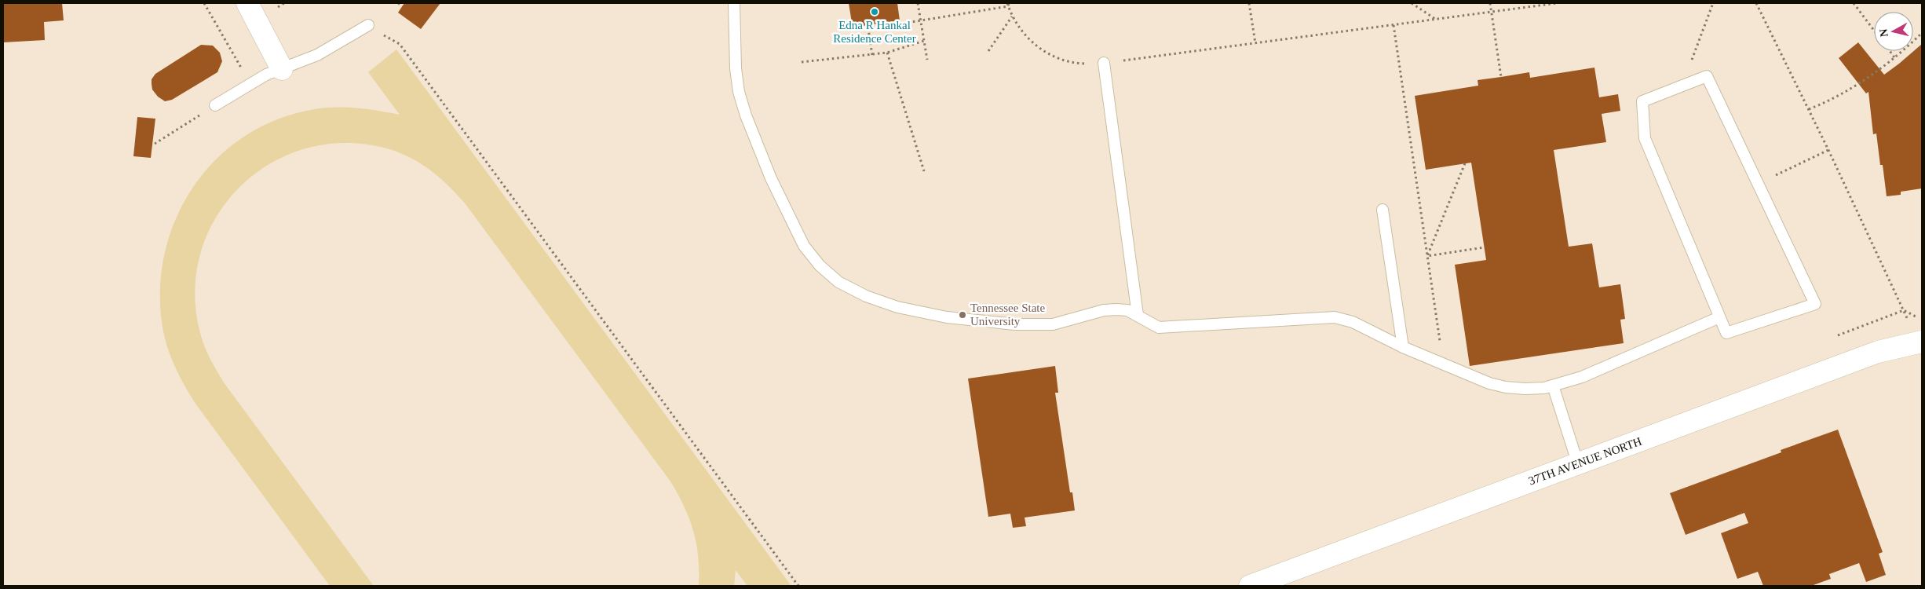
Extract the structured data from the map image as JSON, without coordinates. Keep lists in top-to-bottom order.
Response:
{
  "streets": {
    "street": ["37TH AVENUE NORTH"]
  },
  "places": ["Edna R Hankal Residence Center", "Tennessee State University"],
  "north": "left"
}
